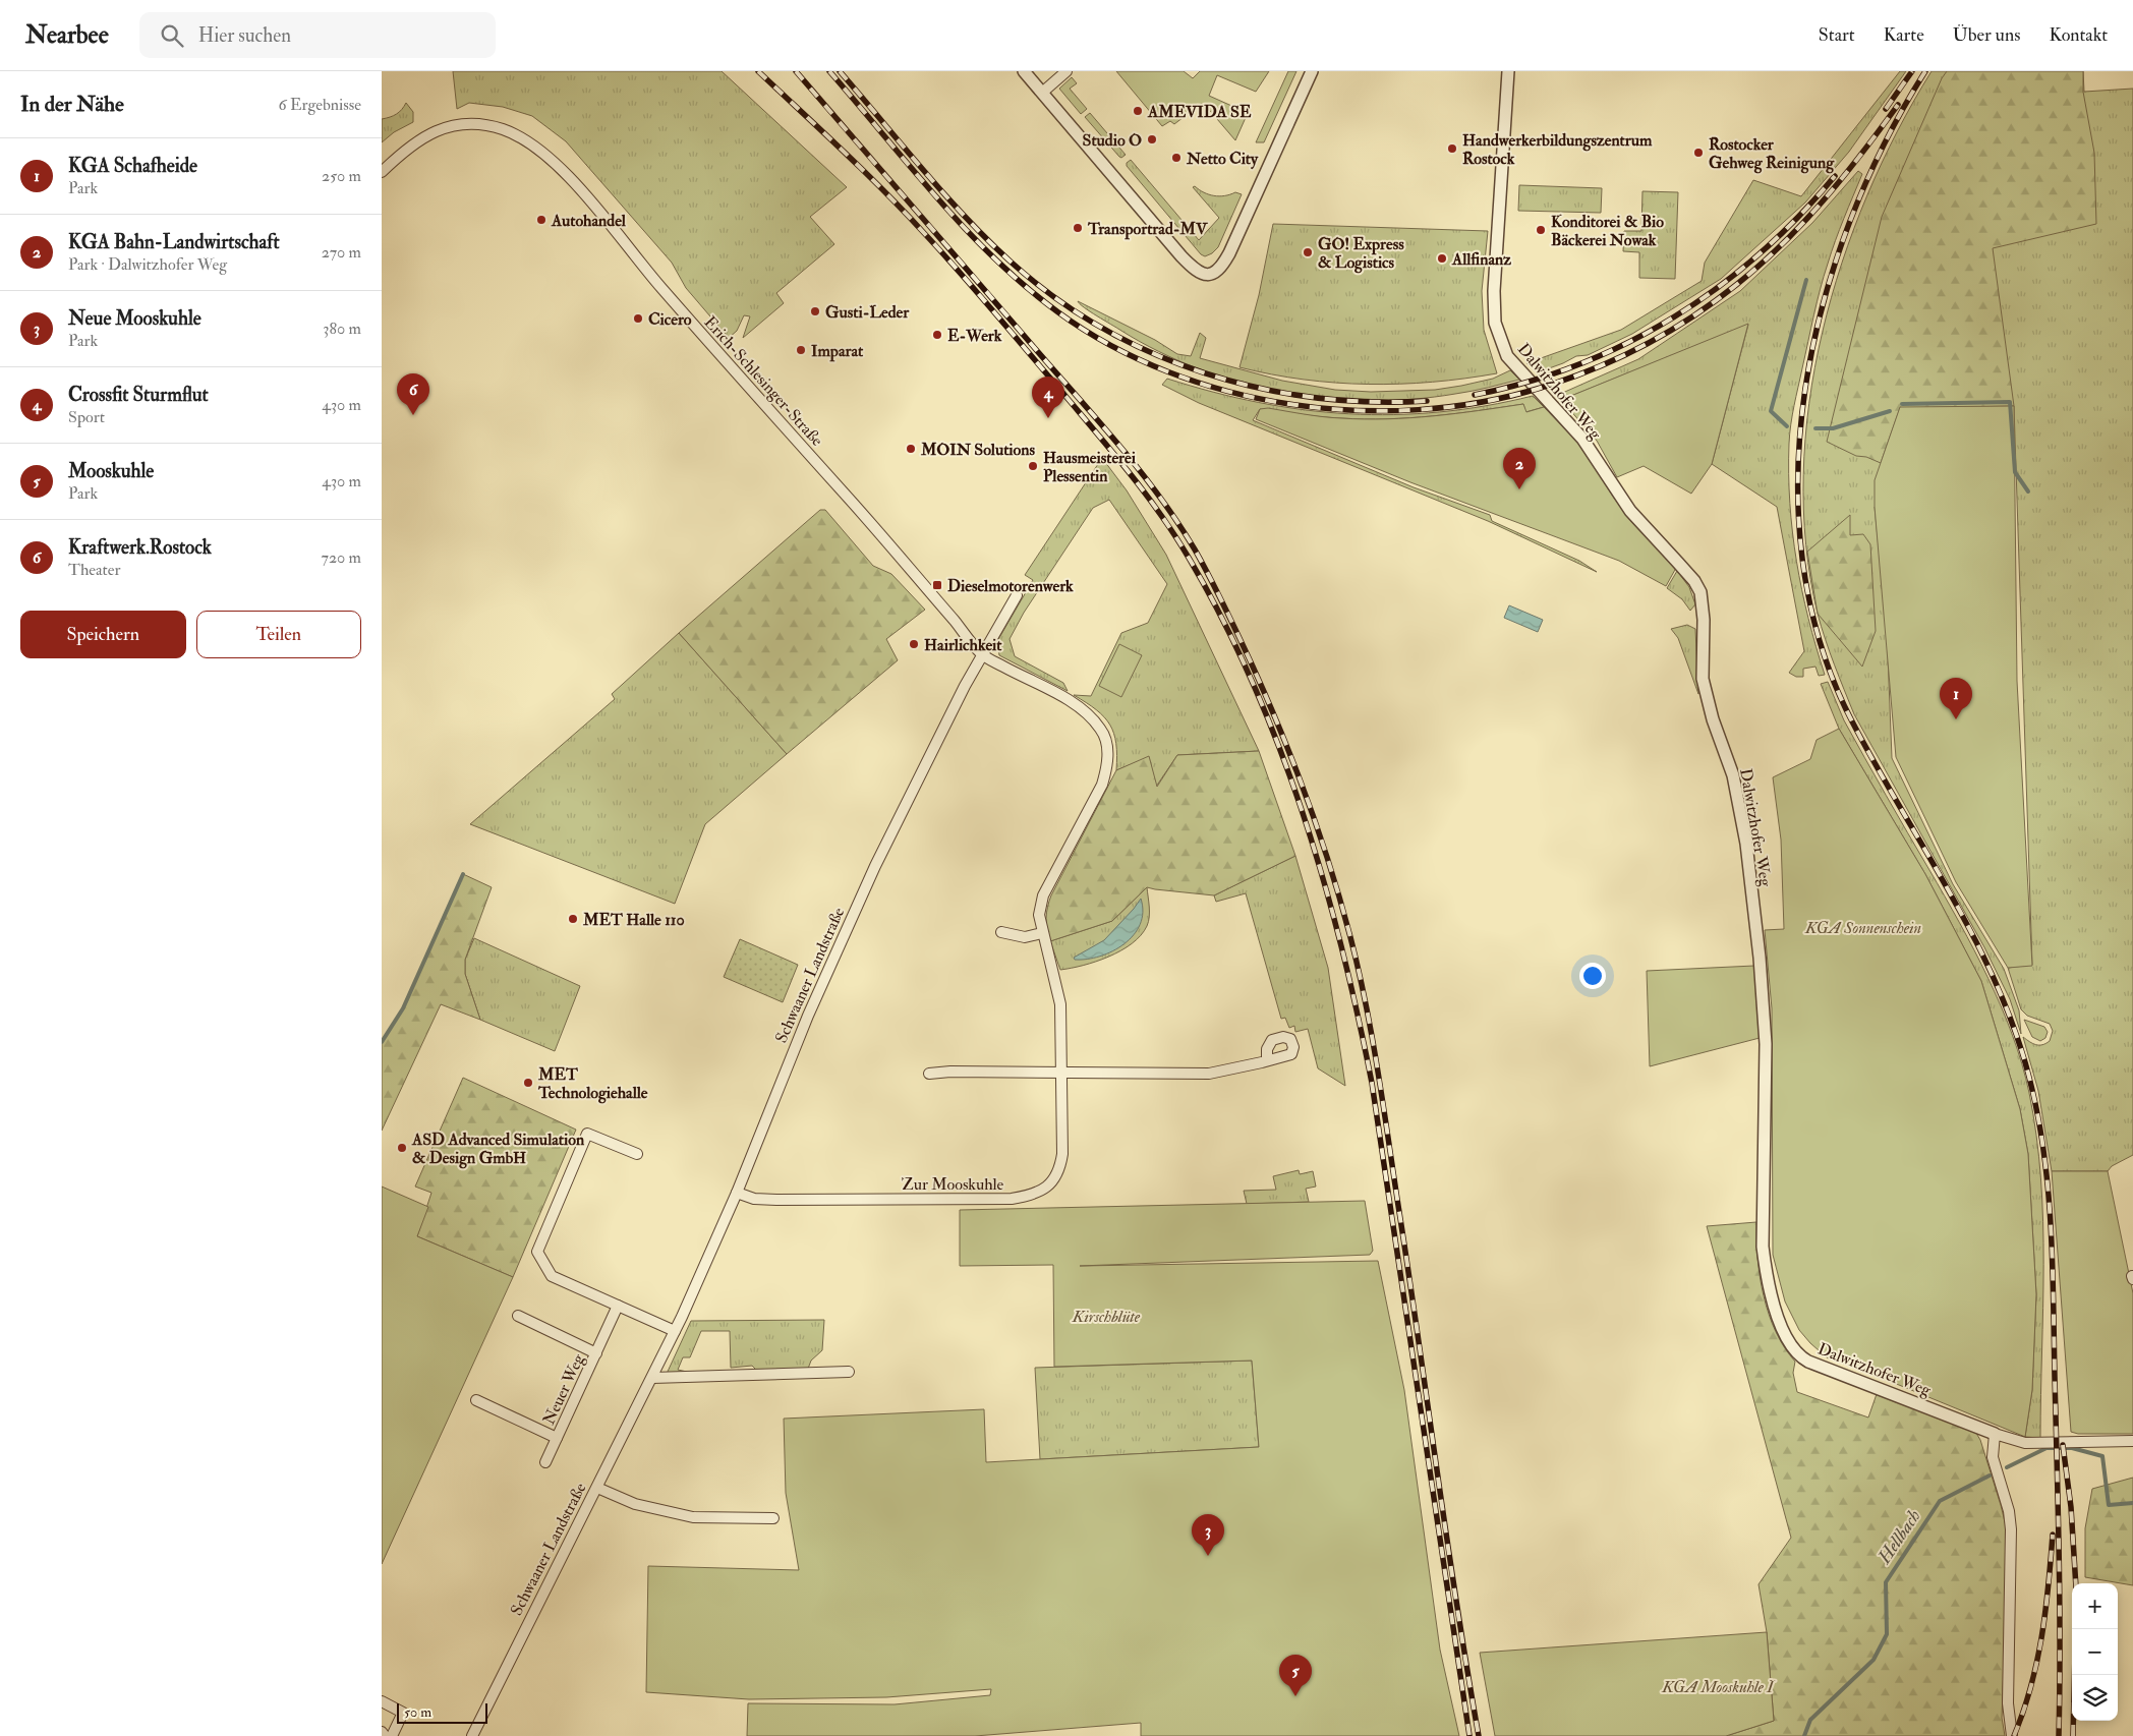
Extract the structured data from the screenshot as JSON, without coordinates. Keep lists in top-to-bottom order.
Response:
{
  "streets": {
    "street": [
      "Erich-Schlesinger-Straße",
      "Dalwitzhofer Weg",
      "Schwaaner Landstraße",
      "Zur Mooskuhle",
      "Neuer Weg"
    ]
  },
  "crossings": [
    ["Erich-Schlesinger-Straße", "Schwaaner Landstraße"],
    ["Erich-Schlesinger-Straße", "Zur Mooskuhle"],
    ["Schwaaner Landstraße", "Zur Mooskuhle"]
  ],
  "water": ["Hellbach"],
  "parks": ["KGA Sonnenschein", "Kirschblüte", "KGA Mooskuhle I"],
  "places": {
    "other": [
      "AMEVIDA SE",
      "Studio O",
      "Handwerkerbildungszentrum Rostock",
      "Rostocker Gehweg Reinigung",
      "Netto City",
      "Autohandel",
      "Transportrad-MV",
      "Konditorei & Bio Bäckerei Nowak",
      "GO! Express & Logistics",
      "Allfinanz",
      "Gusti-Leder",
      "Cicero",
      "E-Werk",
      "Imparat",
      "MOIN Solutions",
      "Hausmeisterei Plessentin",
      "Hairlichkeit",
      "MET Halle 110",
      "MET Technologiehalle",
      "ASD Advanced Simulation & Design GmbH"
    ],
    "transit": ["Dieselmotorenwerk"]
  },
  "scale_bar": "50 m",
  "page": {
    "header": "Nearbee",
    "search": "Hier suchen",
    "nav": [
      "Start",
      "Karte",
      "Über uns",
      "Kontakt"
    ],
    "heading": ["In der Nähe", "6 Ergebnisse"],
    "list": [
      {
        "mark": "1",
        "name": "KGA Schafheide",
        "note": "Park",
        "value": "250 m"
      },
      {
        "mark": "2",
        "name": "KGA Bahn-Landwirtschaft",
        "note": "Park · Dalwitzhofer Weg",
        "value": "270 m"
      },
      {
        "mark": "3",
        "name": "Neue Mooskuhle",
        "note": "Park",
        "value": "380 m"
      },
      {
        "mark": "4",
        "name": "Crossfit Sturmflut",
        "note": "Sport",
        "value": "430 m"
      },
      {
        "mark": "5",
        "name": "Mooskuhle",
        "note": "Park",
        "value": "430 m"
      },
      {
        "mark": "6",
        "name": "Kraftwerk.Rostock",
        "note": "Theater",
        "value": "720 m"
      }
    ],
    "pins": [
      "6",
      "4",
      "2",
      "1",
      "3",
      "5"
    ],
    "buttons": ["Speichern", "Teilen"],
    "map_buttons": ["+", "−"],
    "scale": "50 m"
  }
}
